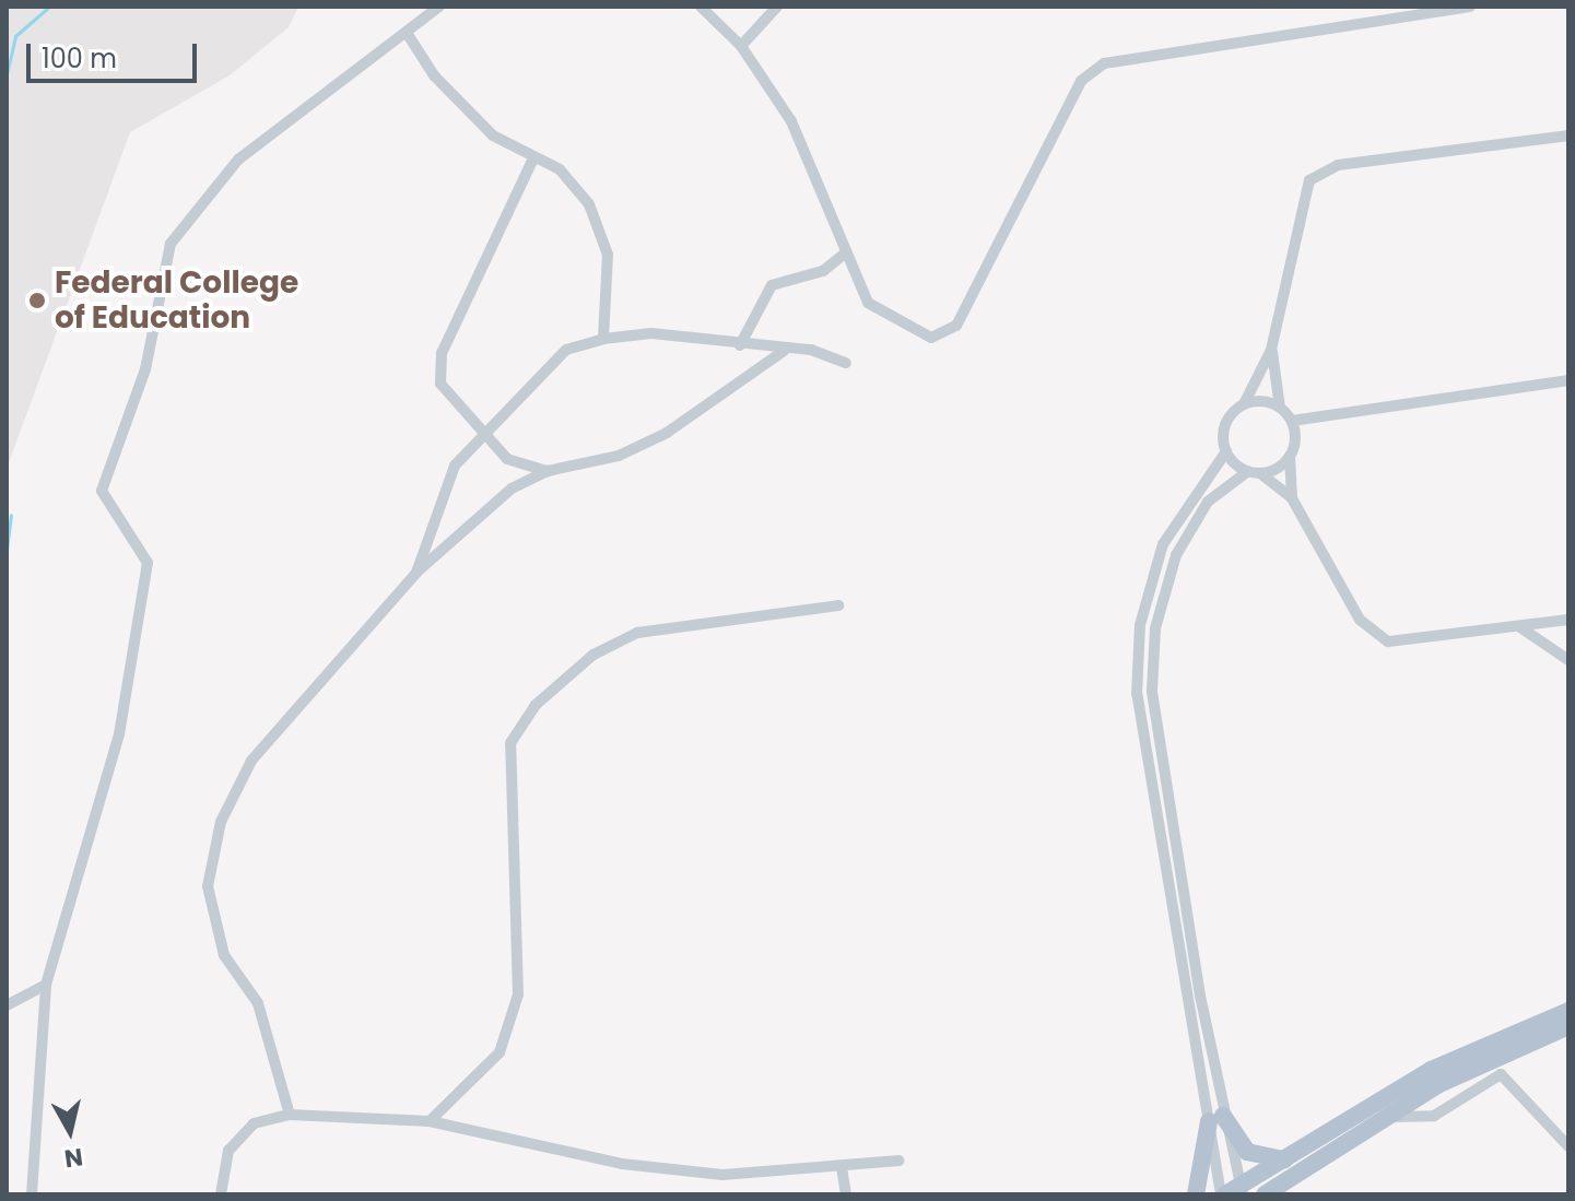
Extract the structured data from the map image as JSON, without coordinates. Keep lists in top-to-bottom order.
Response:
{
  "places": ["Federal College of Education"],
  "scale_bar": "100 m",
  "north": "bottom"
}
